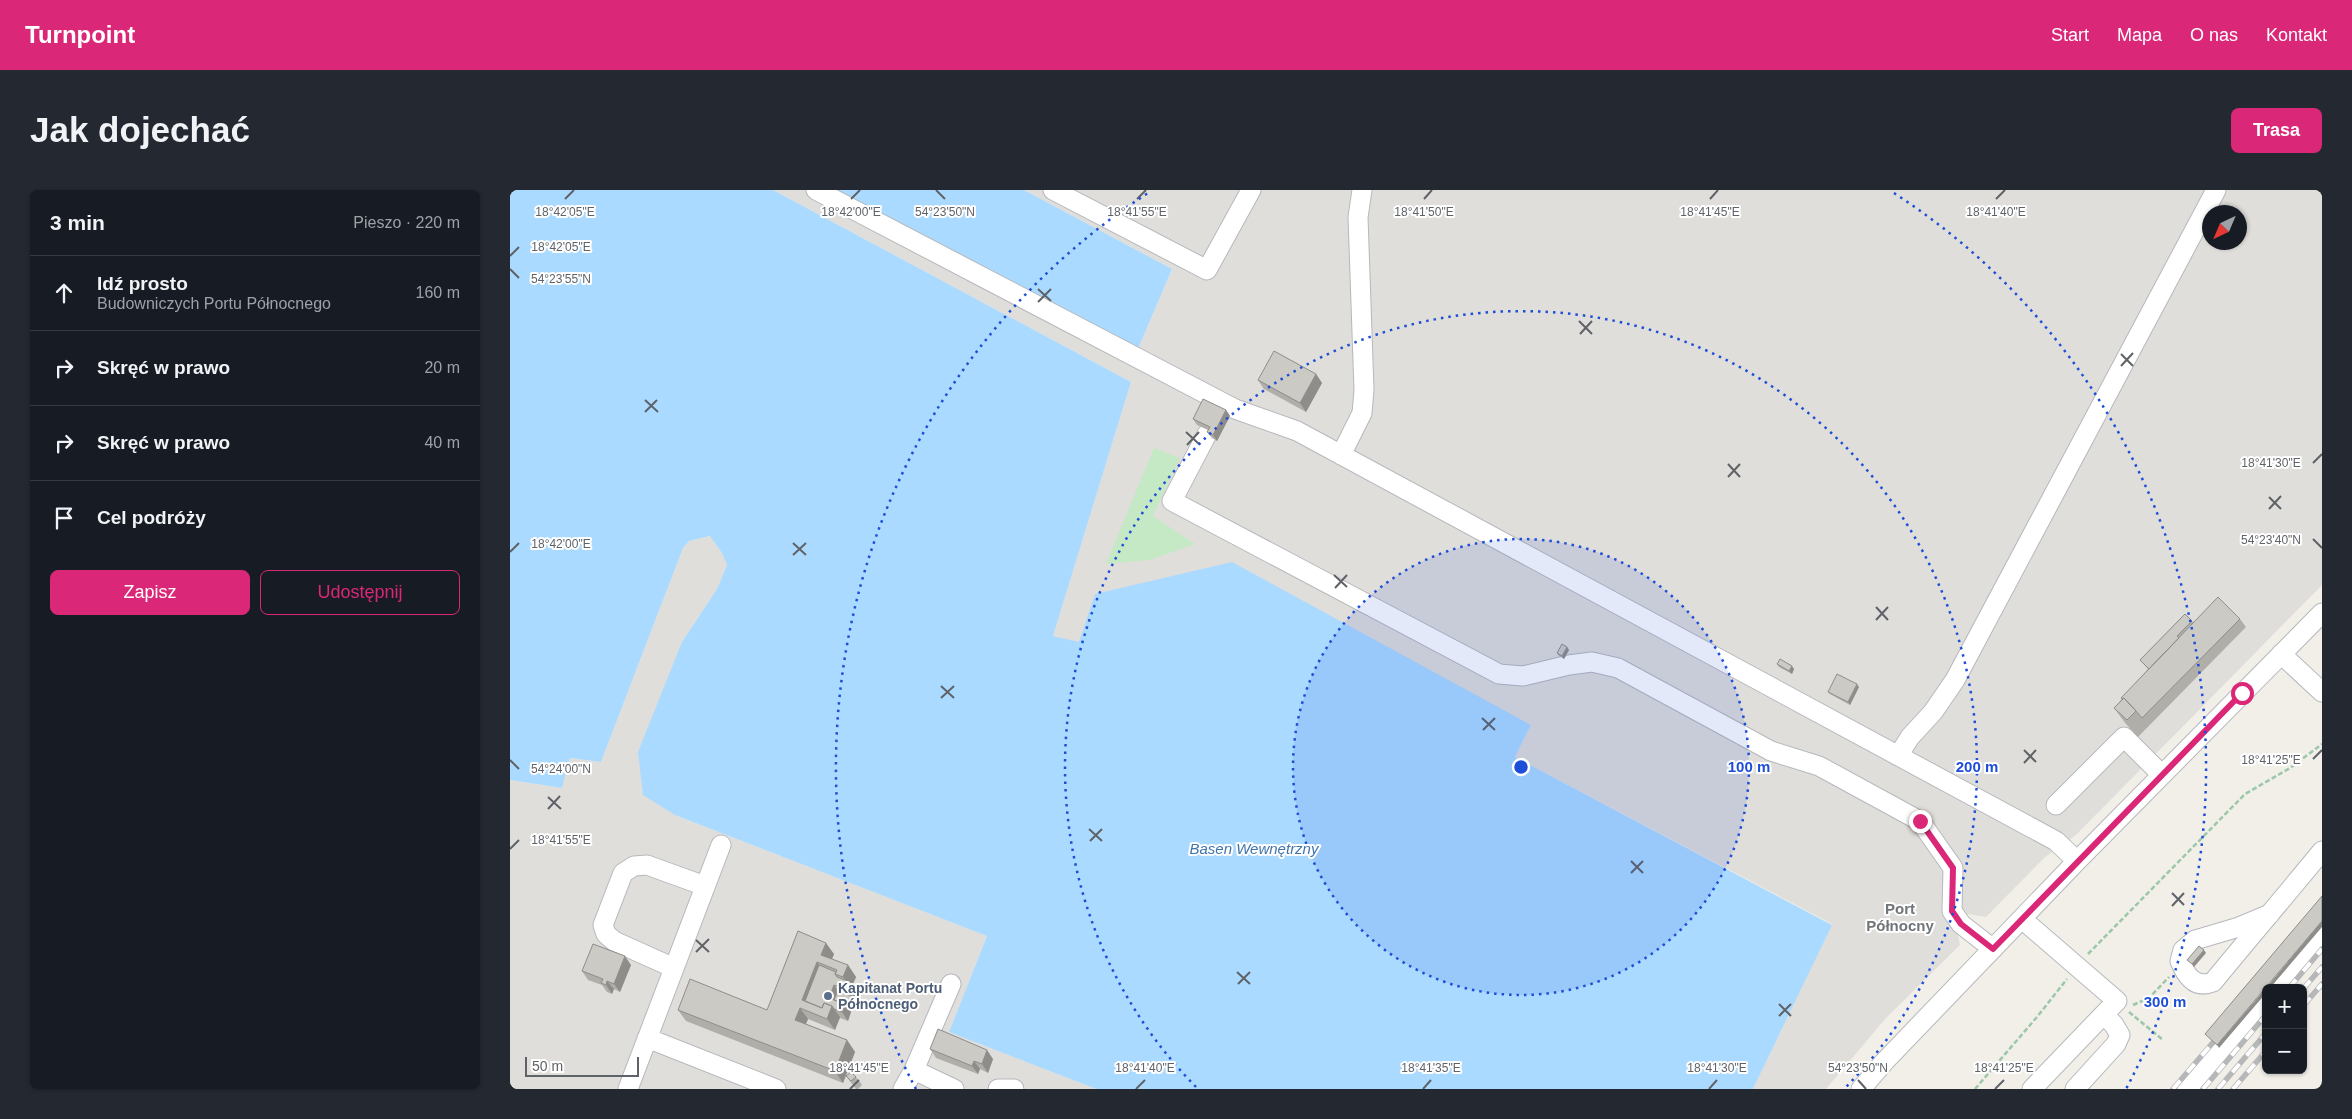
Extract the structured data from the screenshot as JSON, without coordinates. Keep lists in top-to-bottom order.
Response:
{
  "districts": ["Port Północny"],
  "water": ["Basen Wewnętrzny"],
  "places": ["Kapitanat Portu Północnego"],
  "scale_bar": "50 m",
  "north": "bottom left",
  "page": {
    "header": "Turnpoint",
    "nav": [
      "Start",
      "Mapa",
      "O nas",
      "Kontakt"
    ],
    "buttons": [
      "Trasa",
      ["Zapisz", "Udostępnij"]
    ],
    "title": "Jak dojechać",
    "heading": ["3 min", "Pieszo · 220 m"],
    "list": [
      ["Idź prosto", "Budowniczych Portu Północnego", "160 m"],
      ["Skręć w prawo", "20 m"],
      ["Skręć w prawo", "40 m"],
      "Cel podróży"
    ],
    "map_buttons": ["+", "−"],
    "scale": "50 m"
  },
  "coordinates": [
    "54°23'50\"N",
    "18°42'00\"E",
    "18°41'55\"E",
    "18°41'40\"E",
    "18°42'05\"E",
    "18°41'50\"E",
    "18°41'45\"E",
    "54°23'55\"N",
    "18°41'30\"E",
    "54°23'40\"N",
    "18°41'25\"E",
    "54°24'00\"N",
    "18°41'35\"E"
  ],
  "rings": ["100 m", "200 m", "300 m"]
}
